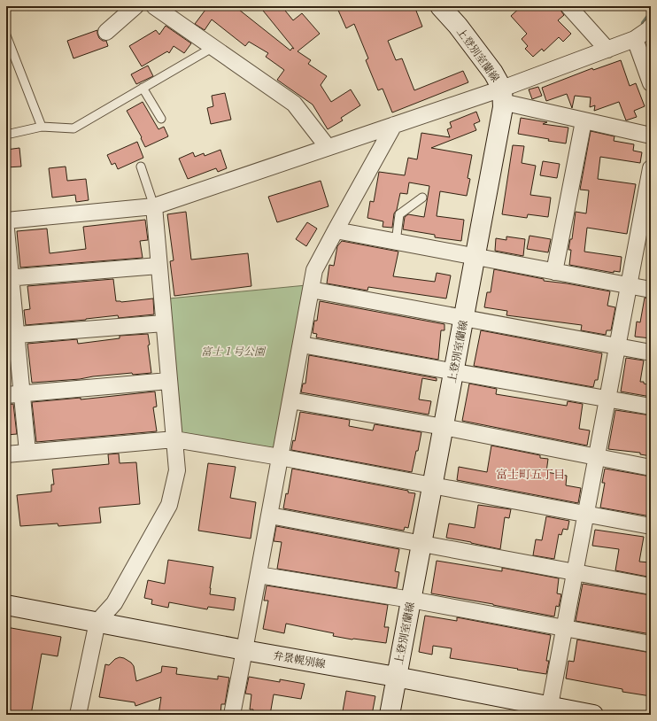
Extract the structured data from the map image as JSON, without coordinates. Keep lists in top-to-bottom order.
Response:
{
  "streets": {
    "main road": ["上登別室蘭線", "弁景幌別線"]
  },
  "crossings": [
    ["上登別室蘭線", "弁景幌別線"]
  ],
  "districts": ["富士町五丁目"],
  "parks": ["富士１号公園"]
}
